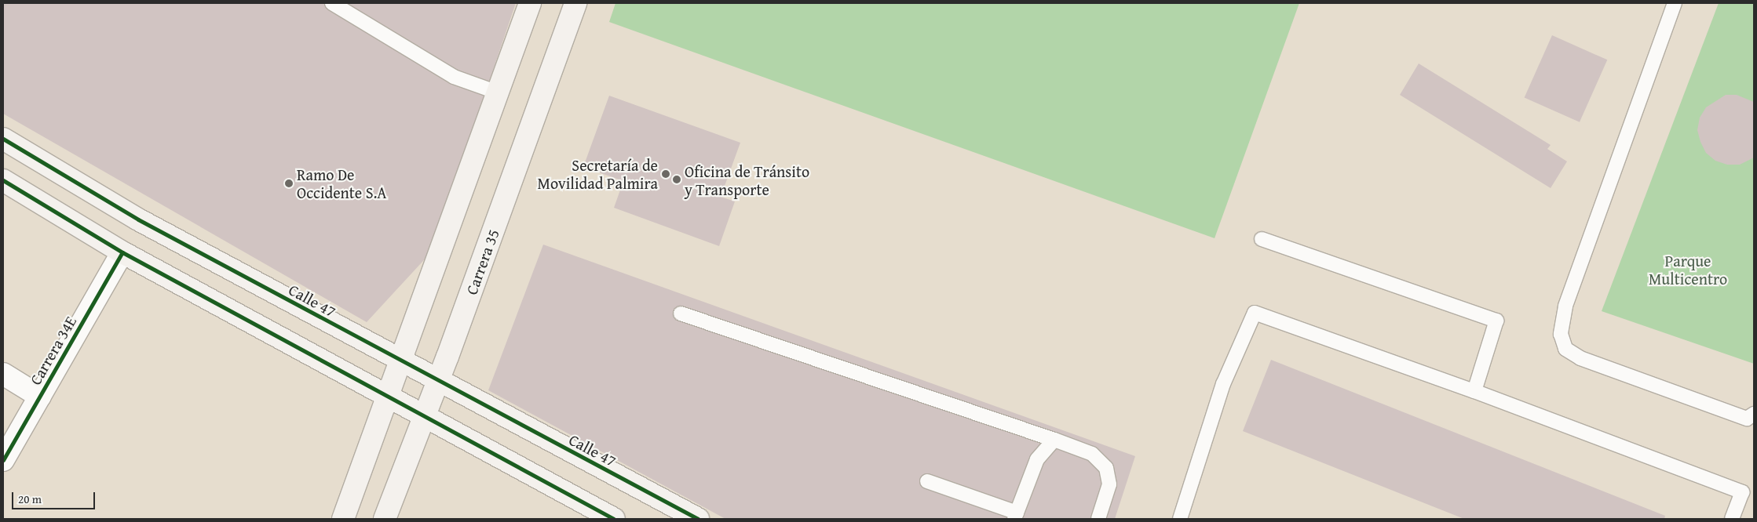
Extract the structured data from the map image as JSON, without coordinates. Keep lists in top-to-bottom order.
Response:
{
  "streets": {
    "main road": ["Carrera 35", "Calle 47"],
    "street": ["Carrera 34E"]
  },
  "crossings": [
    ["Carrera 35", "Calle 47"]
  ],
  "parks": ["Parque Multicentro"],
  "places": ["Secretaría de Movilidad Palmira", "Oficina de Tránsito y Transporte", "Ramo De Occidente S.A"],
  "scale_bar": "20 m"
}
